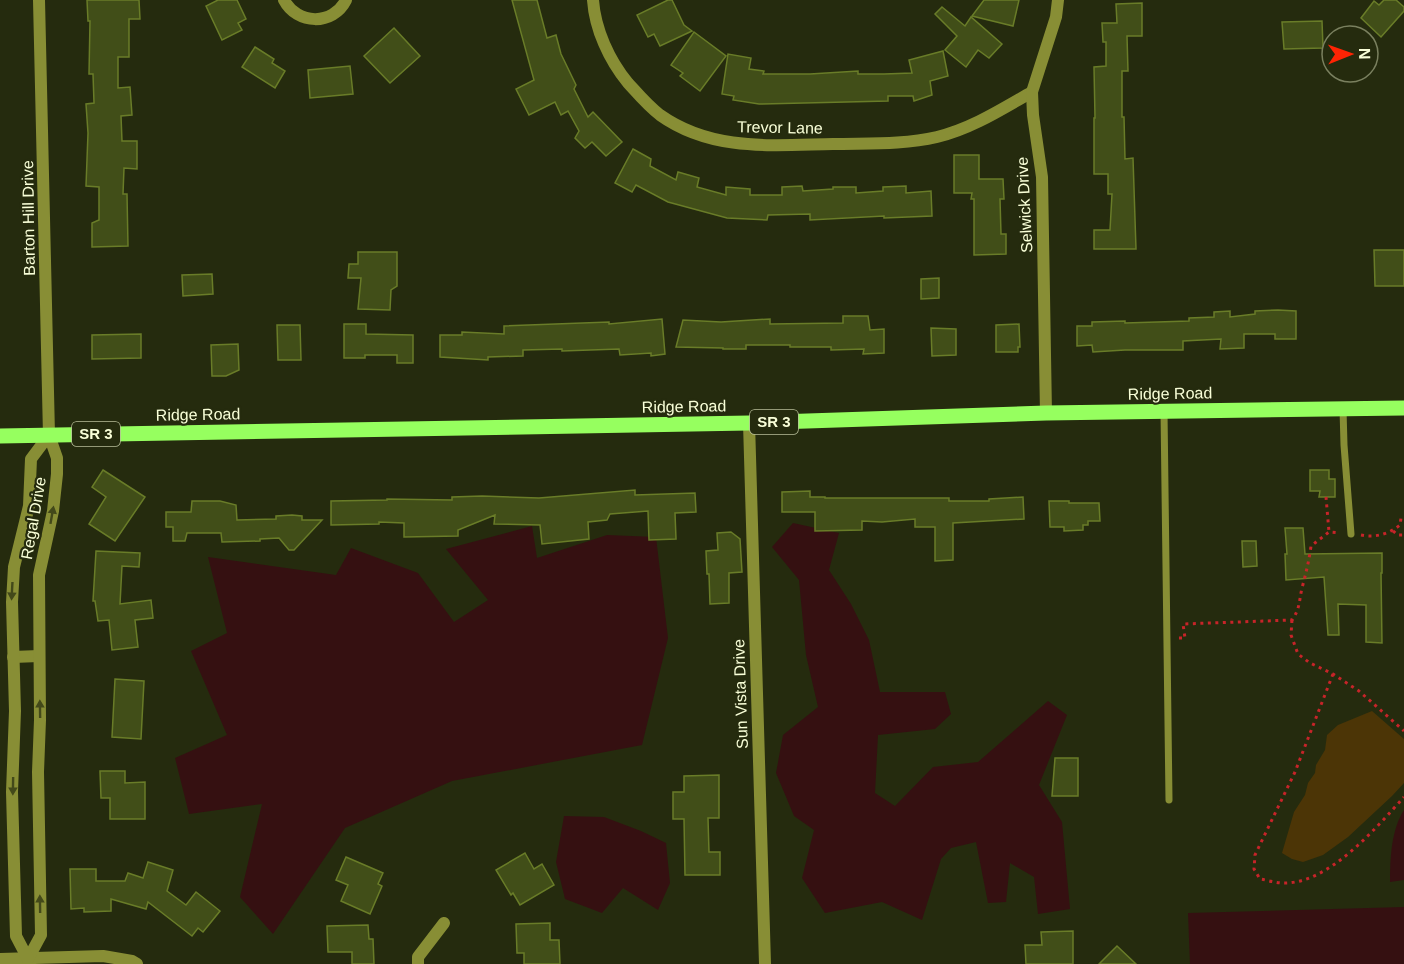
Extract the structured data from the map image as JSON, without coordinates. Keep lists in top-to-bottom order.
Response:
{
  "streets": {
    "main road": ["Ridge Road", "SR 3"],
    "street": [
      "Trevor Lane",
      "Selwick Drive",
      "Barton Hill Drive",
      "Regal Drive",
      "Sun Vista Drive"
    ]
  },
  "crossings": [
    ["Trevor Lane", "Selwick Drive"],
    ["Selwick Drive", "Ridge Road"],
    ["Barton Hill Drive", "Ridge Road"],
    ["Barton Hill Drive", "Regal Drive"],
    ["Ridge Road", "Regal Drive"],
    ["Ridge Road", "Sun Vista Drive"]
  ],
  "north": "right"
}
